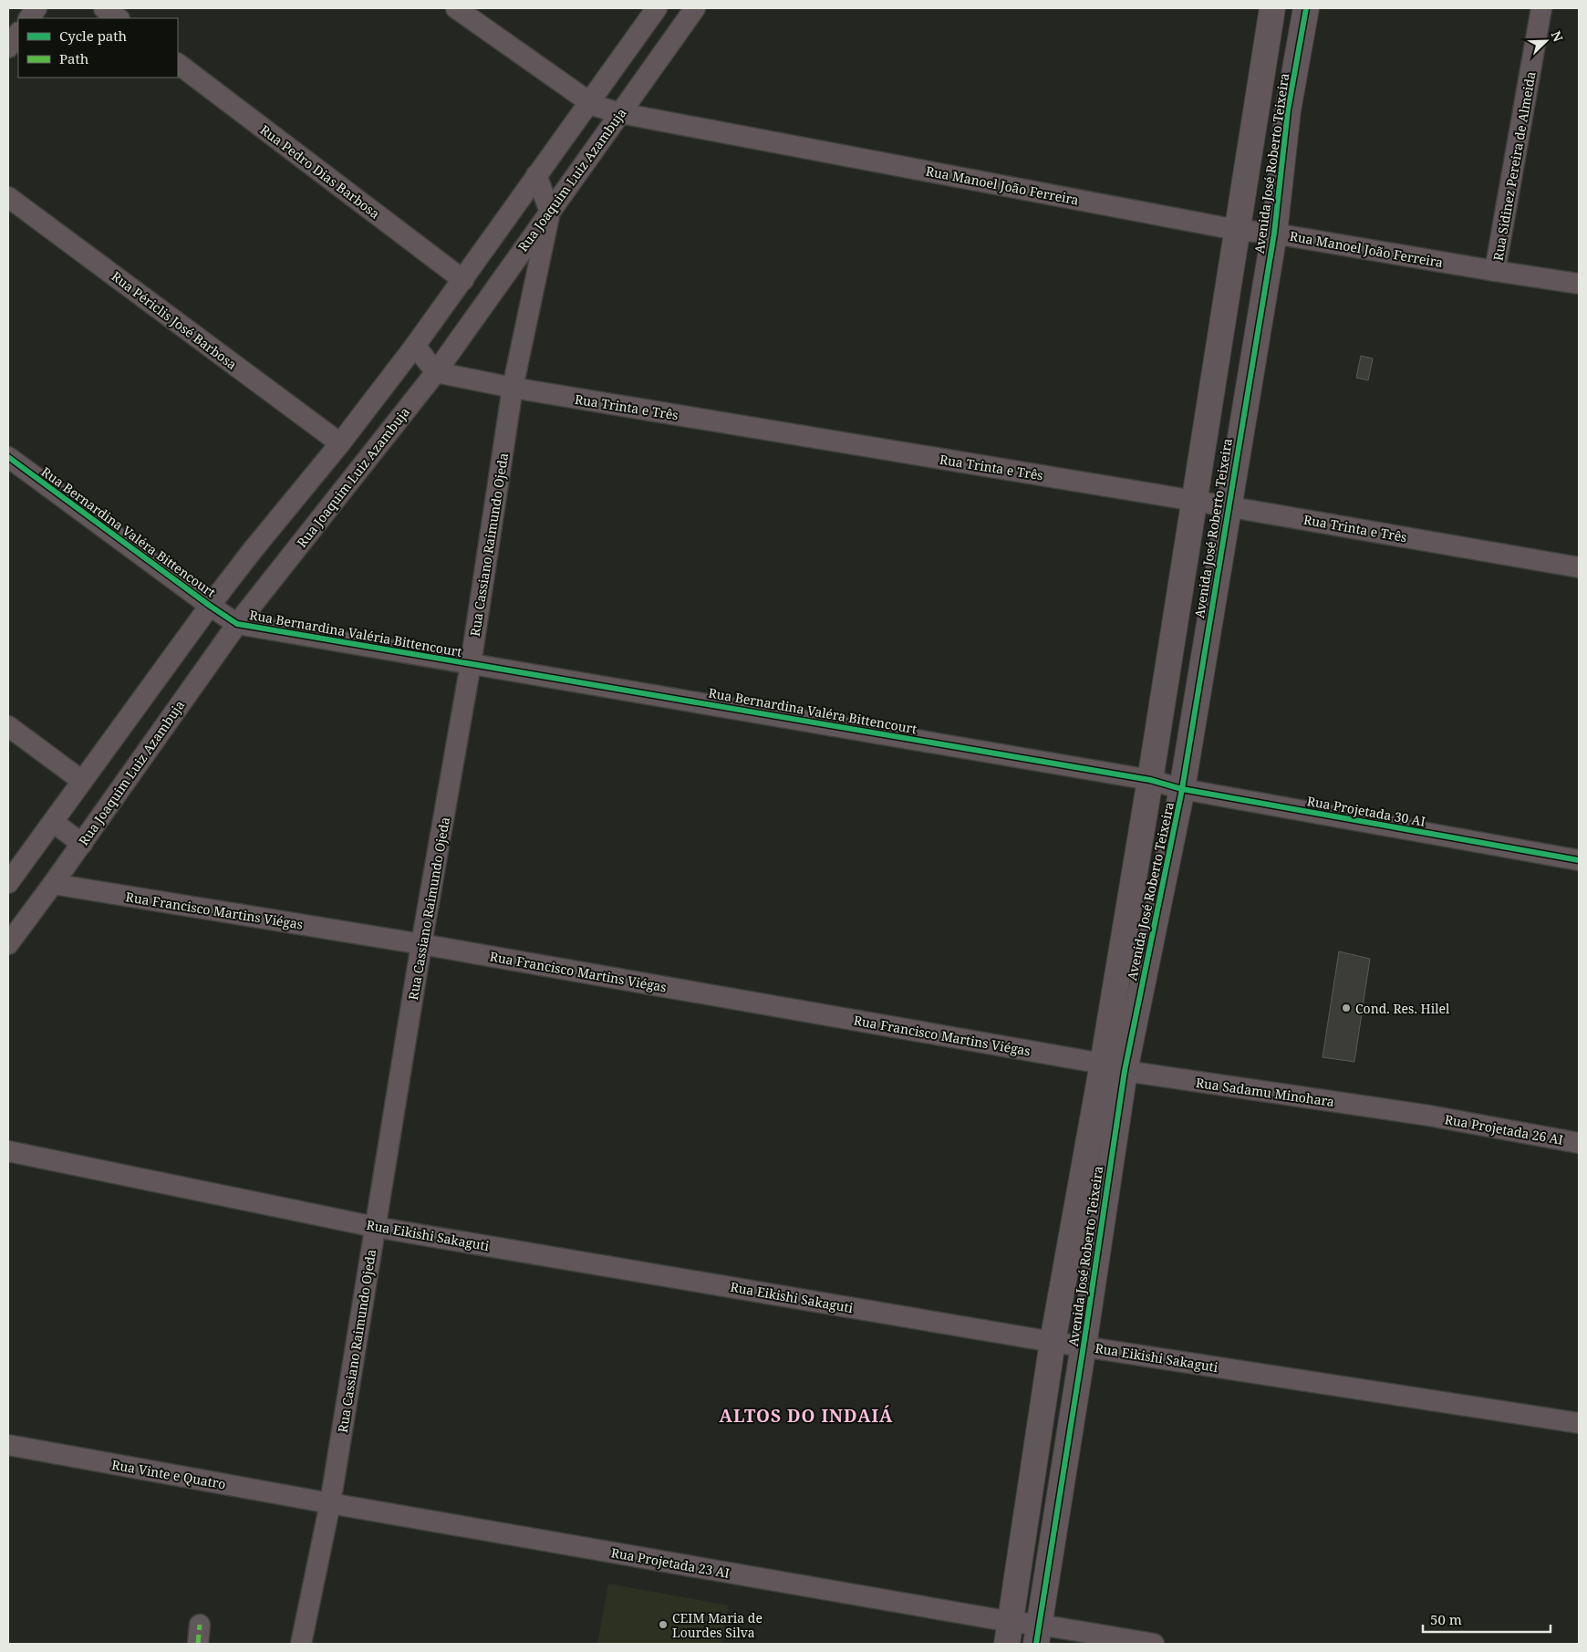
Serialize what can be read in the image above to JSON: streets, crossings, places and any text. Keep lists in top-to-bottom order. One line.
{"streets":{"street":["Avenida José Roberto Teixeira","Rua Sidinez Pereira de Almeida","Rua Pedro Dias Barbosa","Rua Joaquim Luiz Azambuja","Rua Manoel João Ferreira","Rua Périclis José Barbosa","Rua Trinta e Três","Rua Bernardina Valéra Bittencourt","Rua Cassiano Raimundo Ojeda","Rua Bernardina Valéria Bittencourt","Rua Projetada 30 AI","Rua Francisco Martins Viégas","Rua Sadamu Minohara","Rua Projetada 26 AI","Rua Eikishi Sakaguti","Rua Vinte e Quatro","Rua Projetada 23 AI"]},"crossings":[["Avenida José Roberto Teixeira","Rua Manoel João Ferreira"],["Avenida José Roberto Teixeira","Rua Trinta e Três"],["Avenida José Roberto Teixeira","Rua Bernardina Valéra Bittencourt"],["Avenida José Roberto Teixeira","Rua Projetada 30 AI"],["Avenida José Roberto Teixeira","Rua Francisco Martins Viégas"],["Avenida José Roberto Teixeira","Rua Sadamu Minohara"],["Avenida José Roberto Teixeira","Rua Eikishi Sakaguti"],["Avenida José Roberto Teixeira","Rua Projetada 23 AI"],["Rua Sidinez Pereira de Almeida","Rua Manoel João Ferreira"],["Rua Joaquim Luiz Azambuja","Rua Manoel João Ferreira"],["Rua Joaquim Luiz Azambuja","Rua Trinta e Três"],["Rua Joaquim Luiz Azambuja","Rua Bernardina Valéra Bittencourt"],["Rua Joaquim Luiz Azambuja","Rua Cassiano Raimundo Ojeda"],["Rua Joaquim Luiz Azambuja","Rua Bernardina Valéria Bittencourt"],["Rua Joaquim Luiz Azambuja","Rua Francisco Martins Viégas"],["Rua Trinta e Três","Rua Cassiano Raimundo Ojeda"],["Rua Bernardina Valéra Bittencourt","Rua Cassiano Raimundo Ojeda"],["Rua Bernardina Valéra Bittencourt","Rua Bernardina Valéria Bittencourt"],["Rua Bernardina Valéra Bittencourt","Rua Projetada 30 AI"],["Rua Cassiano Raimundo Ojeda","Rua Bernardina Valéria Bittencourt"],["Rua Cassiano Raimundo Ojeda","Rua Francisco Martins Viégas"],["Rua Cassiano Raimundo Ojeda","Rua Eikishi Sakaguti"],["Rua Cassiano Raimundo Ojeda","Rua Vinte e Quatro"],["Rua Cassiano Raimundo Ojeda","Rua Projetada 23 AI"],["Rua Francisco Martins Viégas","Rua Sadamu Minohara"],["Rua Sadamu Minohara","Rua Projetada 26 AI"],["Rua Vinte e Quatro","Rua Projetada 23 AI"]],"districts":["ALTOS DO INDAIÁ"],"places":["Cond. Res. Hilel","CEIM Maria de Lourdes Silva"],"legend":["Cycle path","Path"],"scale_bar":"50 m","north":"top right"}
